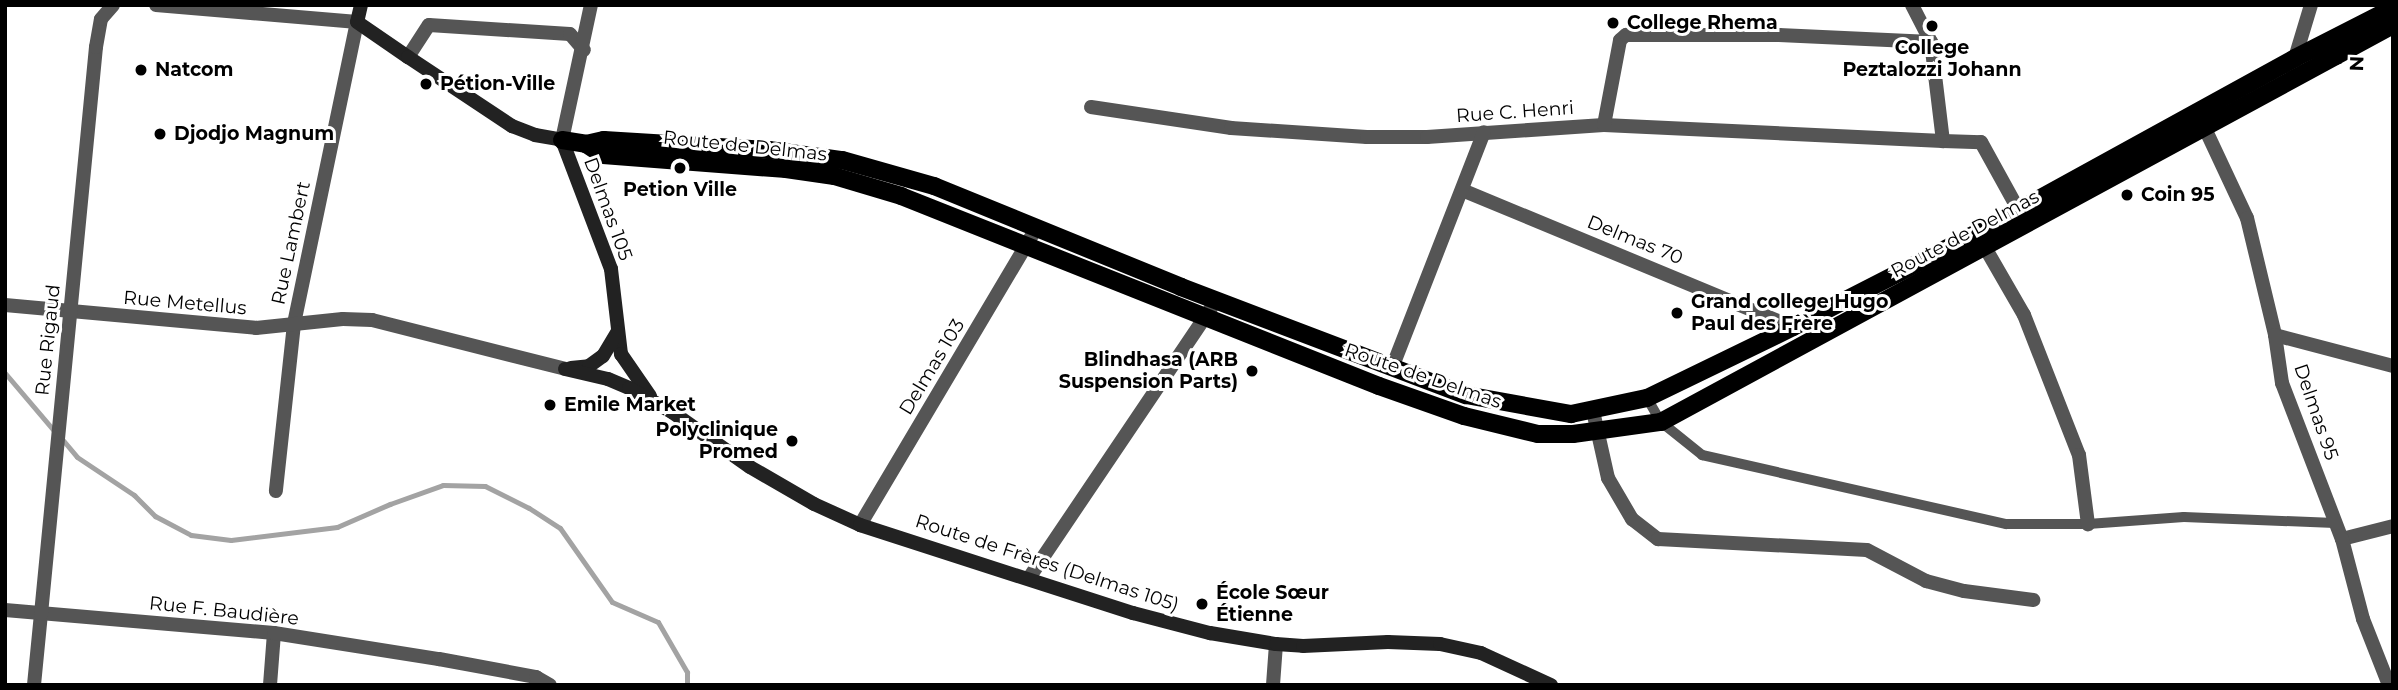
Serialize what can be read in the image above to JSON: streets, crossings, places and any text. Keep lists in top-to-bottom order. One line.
{"streets":{"main road":["Route de Delmas","Delmas 105","Rue Lambert","Route de Frères (Delmas 105)"],"street":["Rue C. Henri","Delmas 70","Rue Metellus","Rue Rigaud","Delmas 103","Delmas 95","Rue F. Baudière"]},"crossings":[["Rue C. Henri","Route de Delmas"],["Route de Delmas","Delmas 105"],["Route de Delmas","Delmas 70"],["Route de Delmas","Rue Lambert"],["Route de Delmas","Delmas 103"],["Route de Delmas","Delmas 95"],["Delmas 105","Route de Frères (Delmas 105)"],["Rue Lambert","Rue Metellus"],["Rue Metellus","Rue Rigaud"],["Rue Metellus","Route de Frères (Delmas 105)"],["Rue Rigaud","Rue F. Baudière"],["Delmas 103","Route de Frères (Delmas 105)"]],"places":["College Rhema","College Peztalozzi Johann","Natcom","Pétion-Ville","Djodjo Magnum","Petion Ville","Coin 95","Grand college Hugo Paul des Frère","Blindhasa (ARB Suspension Parts)","Emile Market","Polyclinique Promed","École Sœur Étienne"],"north":"right"}
